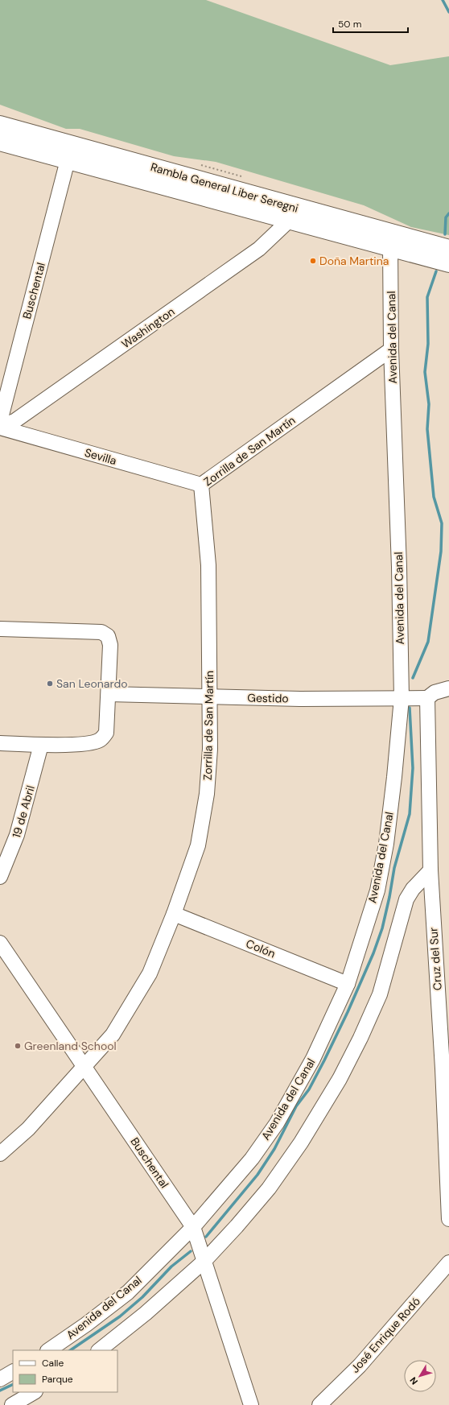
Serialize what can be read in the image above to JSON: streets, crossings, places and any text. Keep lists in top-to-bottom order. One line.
{"streets":{"main road":["Rambla General Liber Seregni"],"street":["Buschental","Washington","Avenida del Canal","Zorrilla de San Martín","Sevilla","Gestido","19 de Abril","Colón","Cruz del Sur","José Enrique Rodó"]},"crossings":[["Rambla General Liber Seregni","Buschental"],["Rambla General Liber Seregni","Washington"],["Rambla General Liber Seregni","Avenida del Canal"],["Buschental","Avenida del Canal"],["Buschental","Zorrilla de San Martín"],["Washington","Sevilla"],["Avenida del Canal","Zorrilla de San Martín"],["Avenida del Canal","Gestido"],["Avenida del Canal","Colón"],["Zorrilla de San Martín","Sevilla"],["Zorrilla de San Martín","Gestido"],["Zorrilla de San Martín","Colón"],["Gestido","Cruz del Sur"]],"places":["Doña Martina","San Leonardo","Greenland School"],"legend":["Calle","Parque"],"scale_bar":"50 m","north":"bottom left"}
